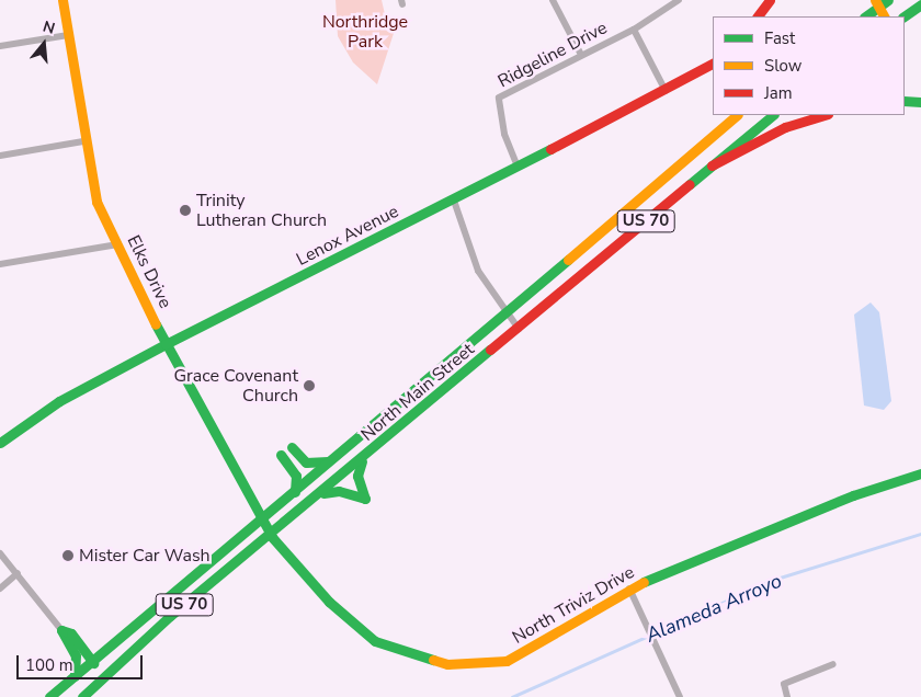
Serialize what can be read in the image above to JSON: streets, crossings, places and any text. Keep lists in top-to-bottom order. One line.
{"streets":{"main road":["US 70","Lenox Avenue","Elks Drive","North Main Street","North Triviz Drive"],"street":["Ridgeline Drive"]},"crossings":[["Ridgeline Drive","Lenox Avenue"],["Lenox Avenue","Elks Drive"],["Elks Drive","North Main Street"],["Elks Drive","North Triviz Drive"],["North Main Street","North Triviz Drive"]],"water":["Alameda Arroyo"],"parks":["Northridge Park"],"places":["Trinity Lutheran Church","Grace Covenant Church","Mister Car Wash"],"legend":["Fast","Slow","Jam"],"scale_bar":"100 m","north":"top"}
